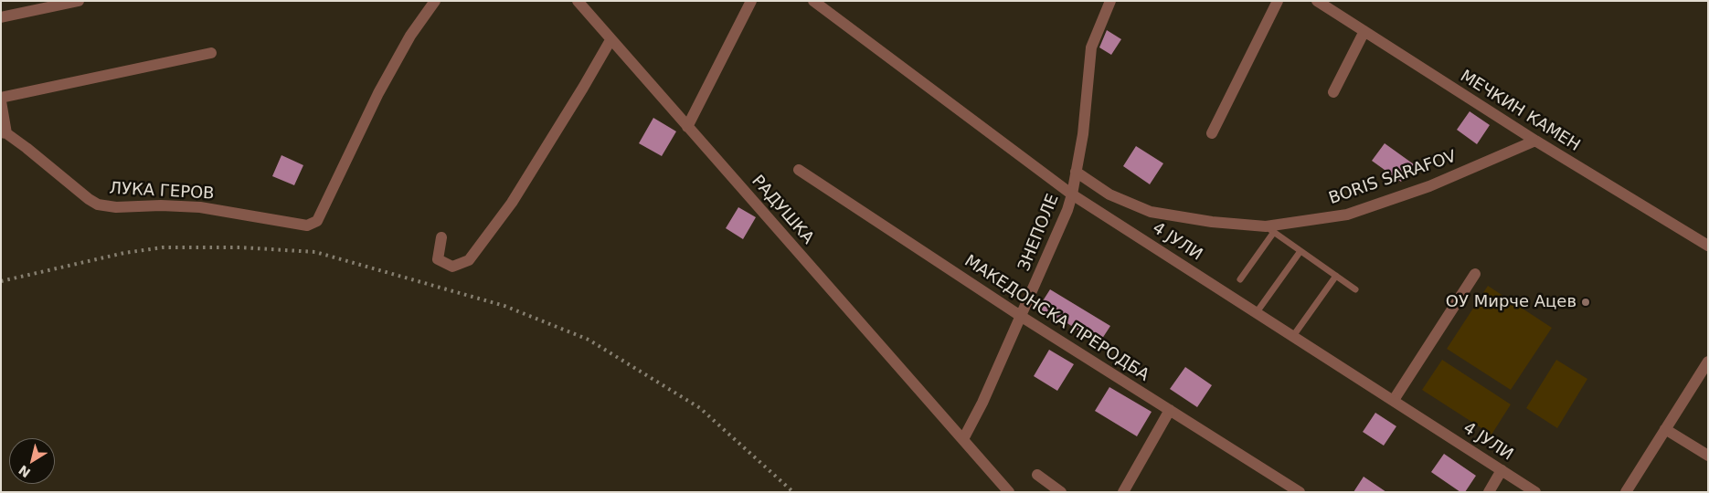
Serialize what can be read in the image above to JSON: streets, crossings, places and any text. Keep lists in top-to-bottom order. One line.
{"streets":{"street":["МЕЧКИН КАМЕН","BORIS SARAFOV","ЛУКА ГЕРОВ","РАДУШКА","ЗНЕПОЛЕ","4 ЈУЛИ","МАКЕДОНСКА ПРЕРОДБА"]},"crossings":[["МЕЧКИН КАМЕН","BORIS SARAFOV"],["BORIS SARAFOV","ЗНЕПОЛЕ"],["РАДУШКА","ЗНЕПОЛЕ"],["ЗНЕПОЛЕ","4 ЈУЛИ"],["ЗНЕПОЛЕ","МАКЕДОНСКА ПРЕРОДБА"]],"places":["ОУ Мирче Ацев"],"north":"bottom left"}
